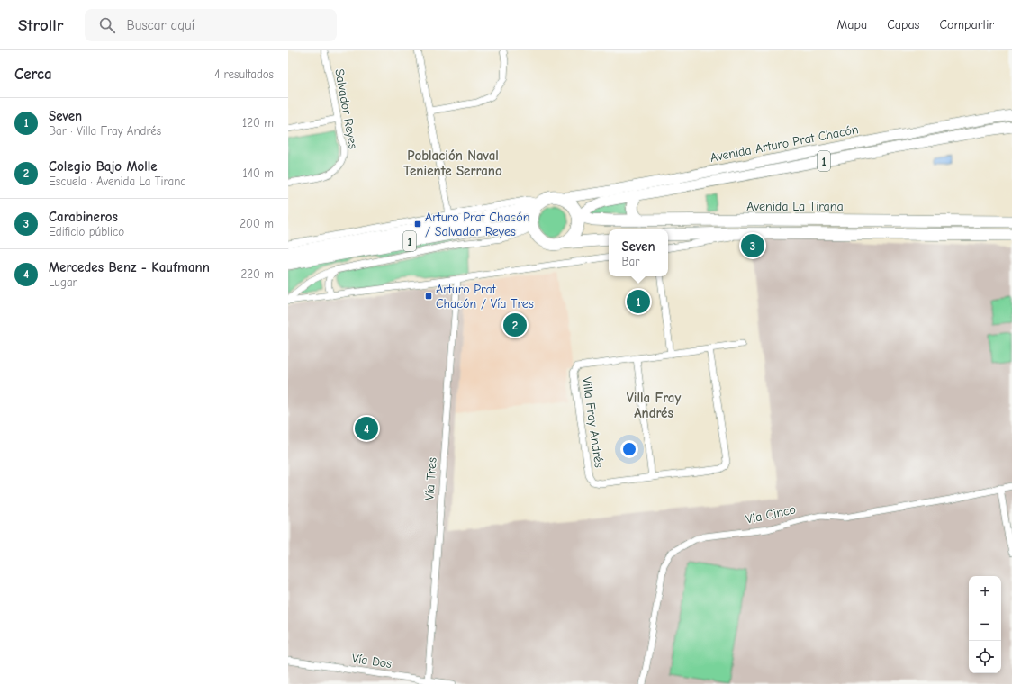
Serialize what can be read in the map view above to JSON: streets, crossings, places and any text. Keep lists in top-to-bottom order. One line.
{"streets":{"highway":["Avenida Arturo Prat Chacón","1","Avenida La Tirana"],"street":["Salvador Reyes","Villa Fray Andrés","Vía Tres","Vía Cinco","Vía Dos"]},"crossings":[["Avenida Arturo Prat Chacón","1"],["Avenida Arturo Prat Chacón","Avenida La Tirana"],["1","Avenida La Tirana"],["Vía Tres","Vía Dos"]],"districts":["Población Naval Teniente Serrano","Villa Fray Andrés"],"places":{"transit":["Arturo Prat Chacón / Salvador Reyes","Arturo Prat Chacón / Vía Tres"]},"page":{"header":"Strollr","search":"Buscar aquí","nav":["Mapa","Capas","Compartir"],"heading":["Cerca","4 resultados"],"list":[{"mark":"1","name":"Seven","note":"Bar · Villa Fray Andrés","value":"120 m"},{"mark":"2","name":"Colegio Bajo Molle","note":"Escuela · Avenida La Tirana","value":"140 m"},{"mark":"3","name":"Carabineros","note":"Edificio público","value":"200 m"},{"mark":"4","name":"Mercedes Benz - Kaufmann","note":"Lugar","value":"220 m"}],"popup":["Seven","Bar"],"pins":["3","1","2","4"],"map_buttons":["+","−"]}}
